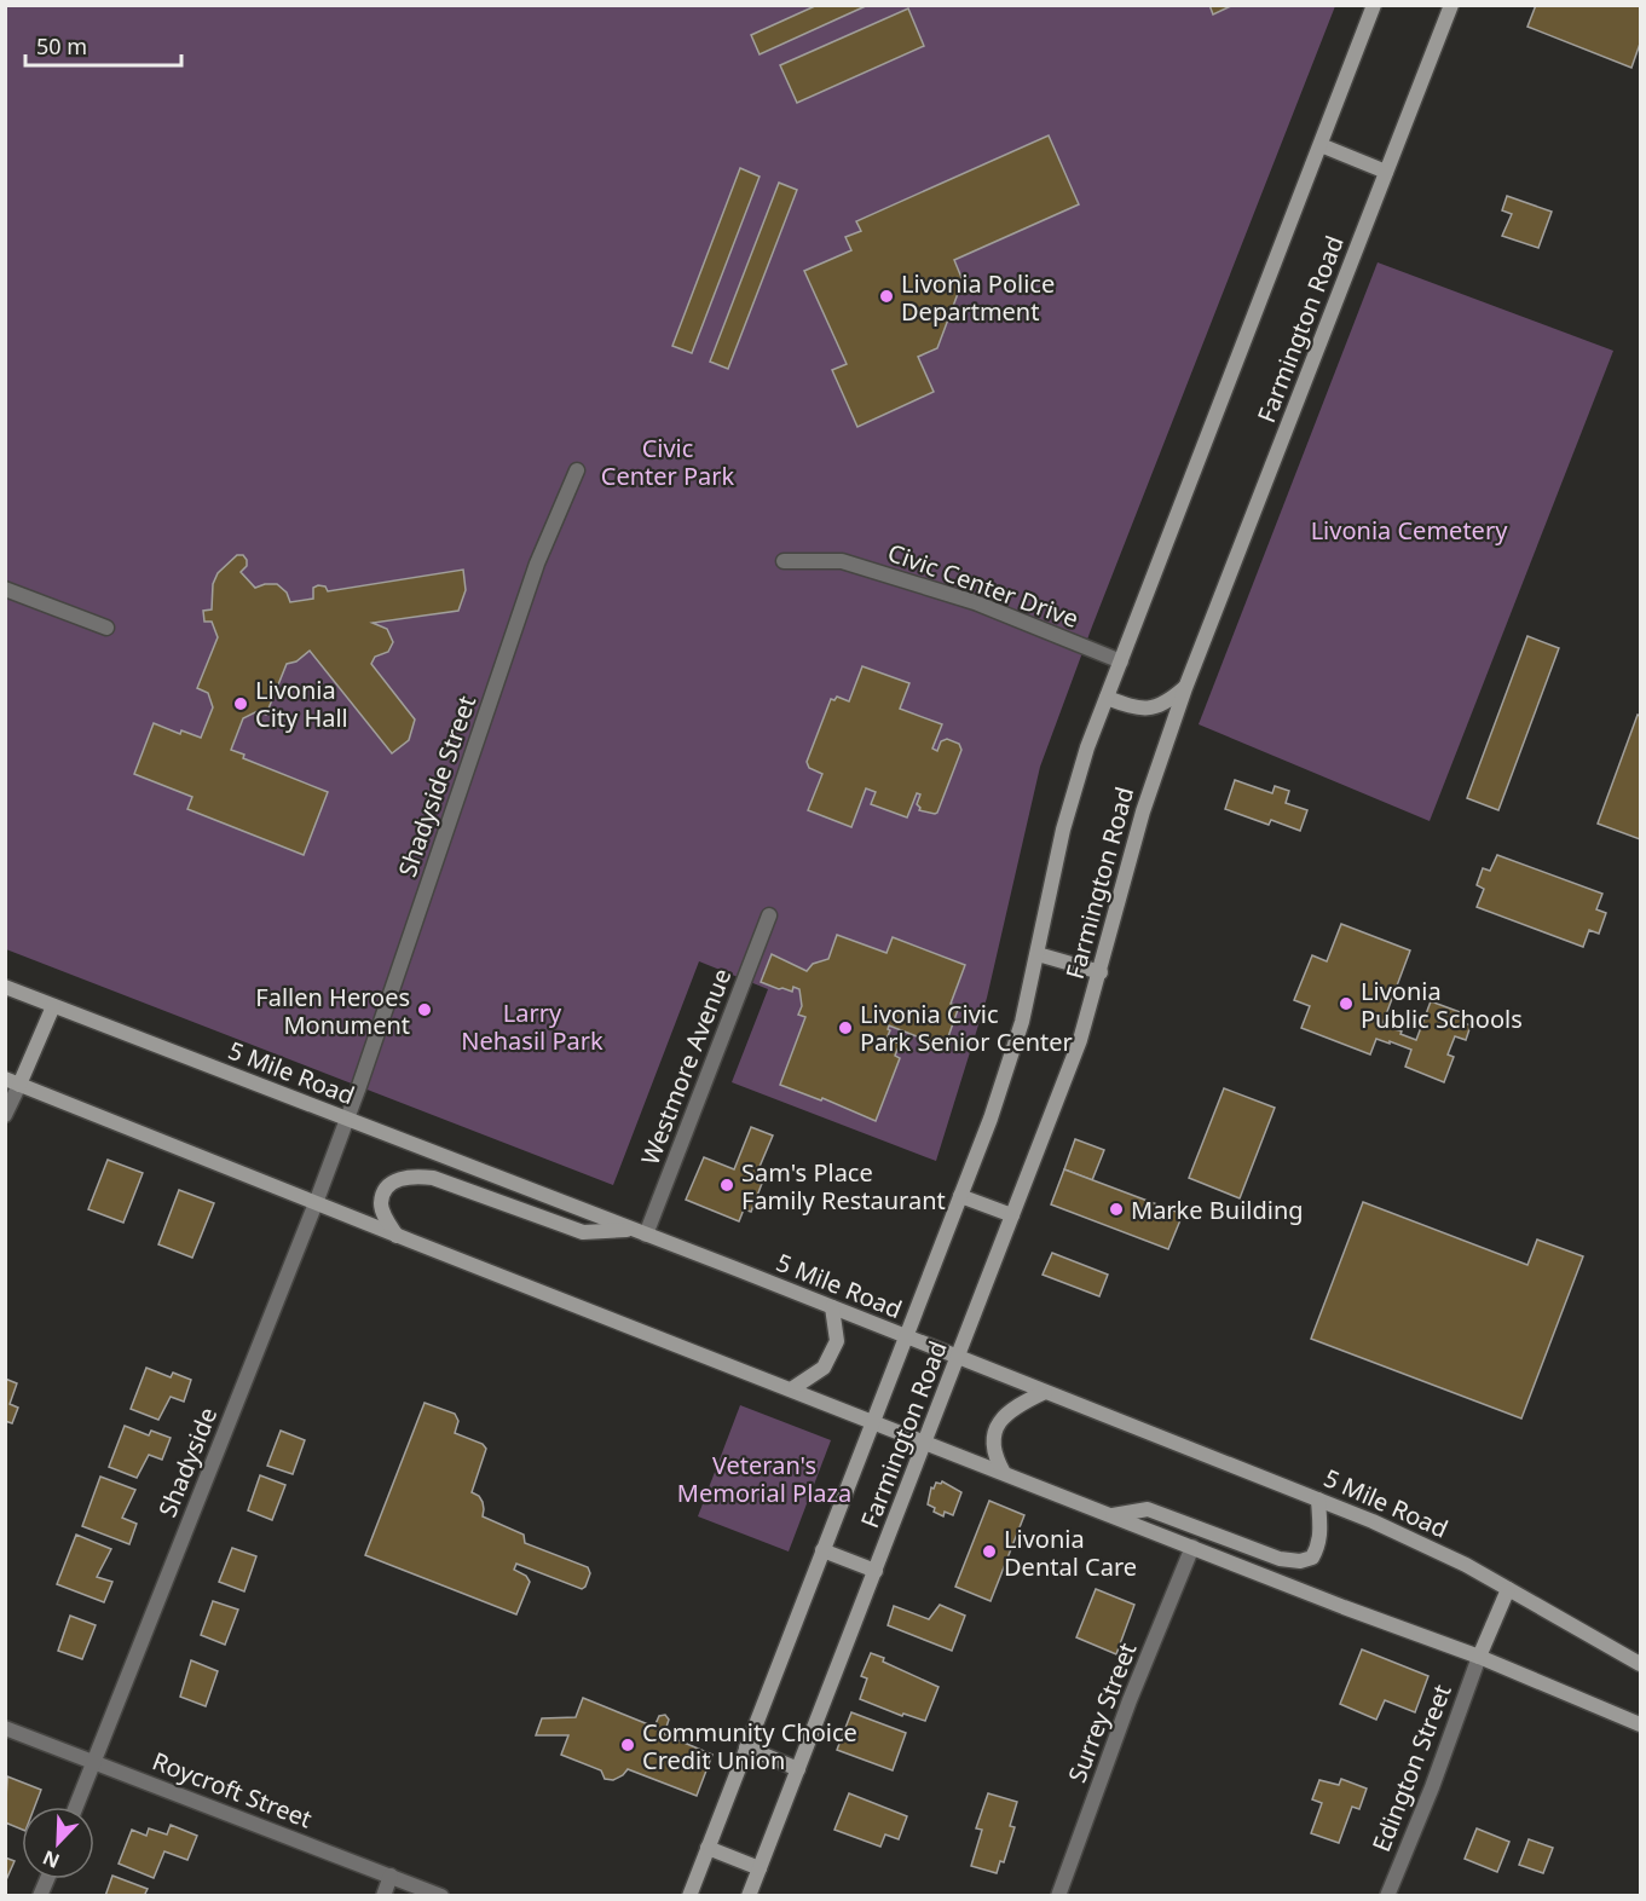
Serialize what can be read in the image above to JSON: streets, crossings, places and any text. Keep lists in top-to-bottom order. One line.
{"streets":{"main road":["Farmington Road","5 Mile Road"],"street":["Civic Center Drive","Shadyside Street","Westmore Avenue","Shadyside","Surrey Street","Edington Street","Roycroft Street"]},"crossings":[["Farmington Road","Civic Center Drive"],["Farmington Road","5 Mile Road"],["Shadyside Street","5 Mile Road"],["Shadyside Street","Shadyside"],["Westmore Avenue","5 Mile Road"],["5 Mile Road","Shadyside"],["Shadyside","Roycroft Street"]],"parks":["Civic Center Park","Livonia Cemetery","Larry Nehasil Park","Veteran's Memorial Plaza"],"places":["Livonia Police Department","Livonia City Hall","Livonia Public Schools","Fallen Heroes Monument","Livonia Civic Park Senior Center","Sam's Place Family Restaurant","Marke Building","Livonia Dental Care","Community Choice Credit Union"],"scale_bar":"50 m","north":"bottom left"}
